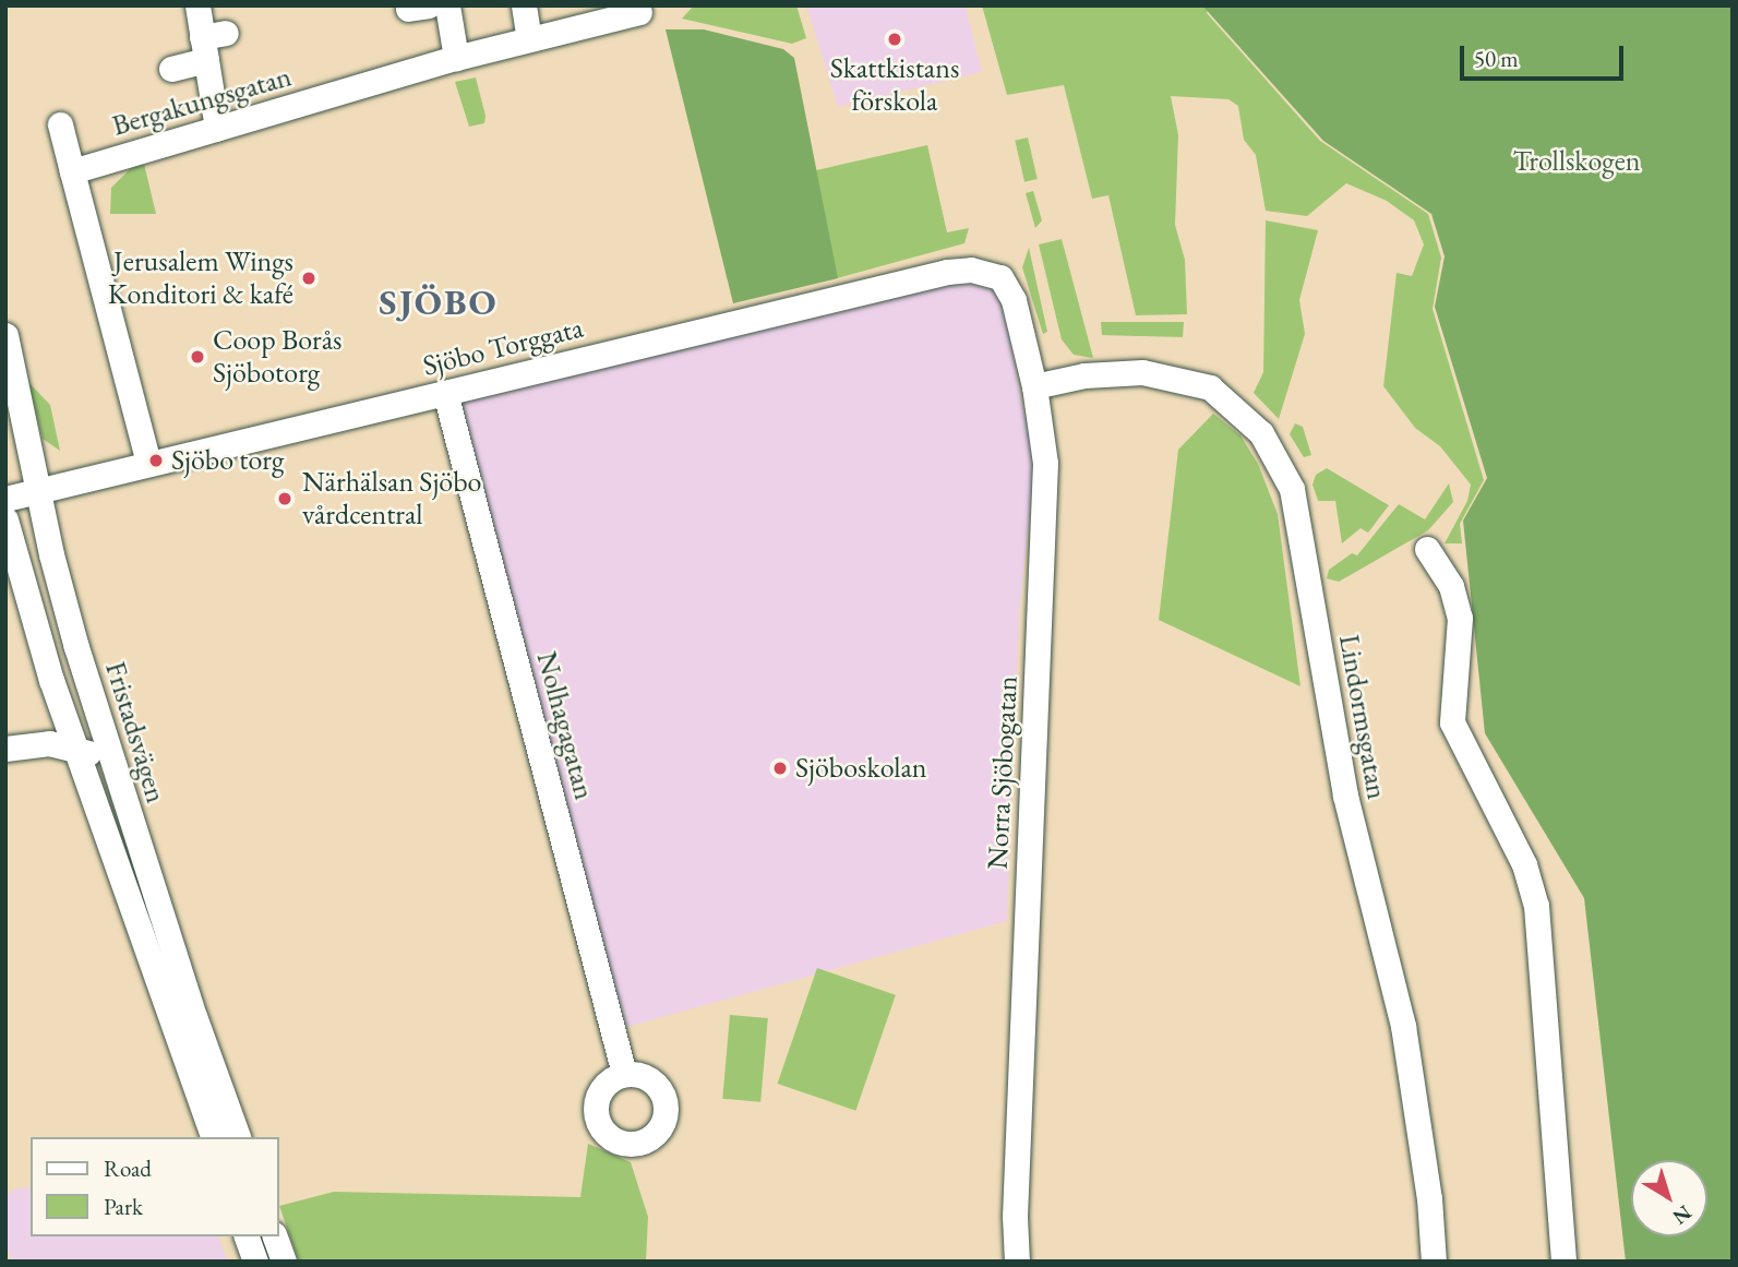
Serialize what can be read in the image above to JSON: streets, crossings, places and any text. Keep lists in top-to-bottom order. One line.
{"streets":{"street":["Bergakungsgatan","Sjöbo Torggata","Lindormsgatan","Nolhagagatan","Fristadsvägen","Norra Sjöbogatan"]},"crossings":[["Sjöbo Torggata","Nolhagagatan"],["Sjöbo Torggata","Fristadsvägen"],["Sjöbo Torggata","Norra Sjöbogatan"],["Lindormsgatan","Norra Sjöbogatan"]],"districts":["SJÖBO"],"parks":["Trollskogen"],"places":["Skattkistans förskola","Jerusalem Wings Konditori & kafé","Coop Borås Sjöbotorg","Sjöbo torg","Närhälsan Sjöbo vårdcentral","Sjöboskolan"],"legend":["Road","Park"],"scale_bar":"50 m","north":"bottom right"}
